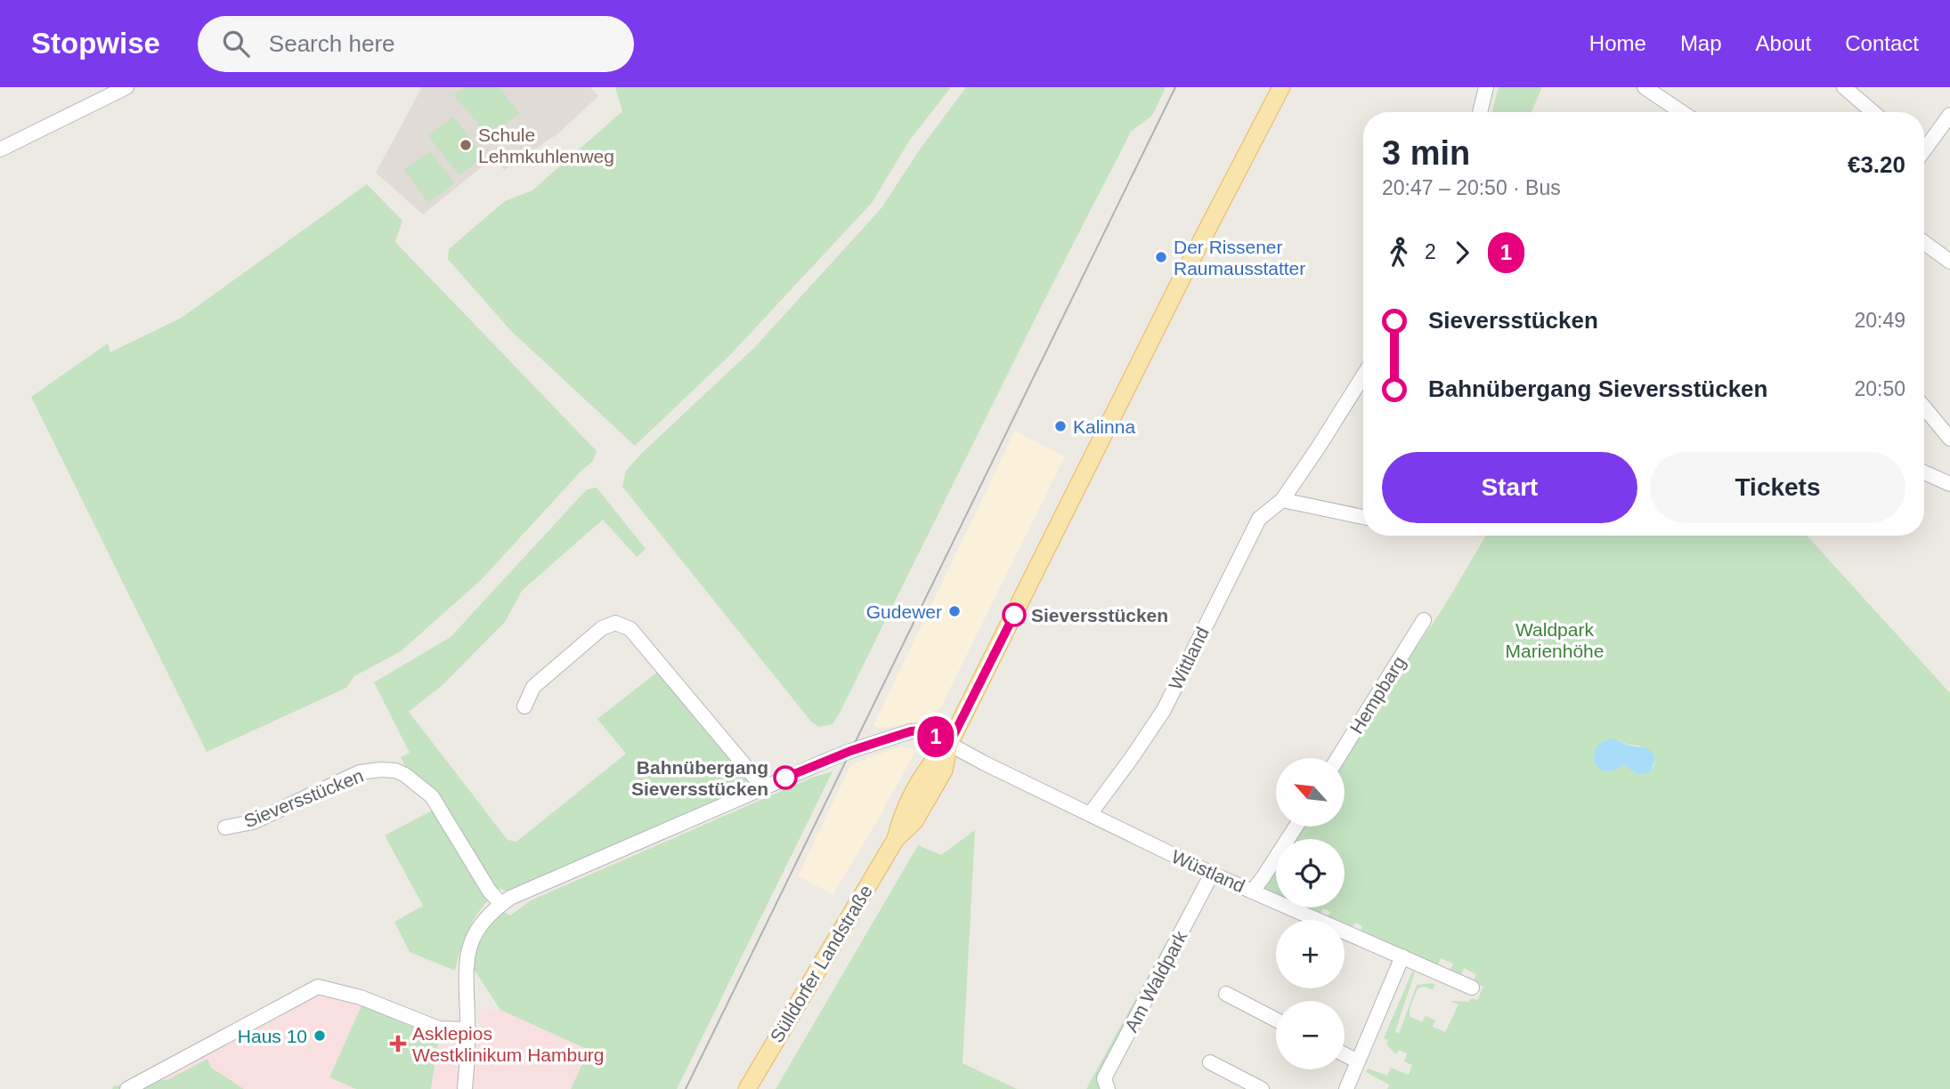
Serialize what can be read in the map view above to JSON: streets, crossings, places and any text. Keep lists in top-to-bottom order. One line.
{"streets":{"main road":["Sülldorfer Landstraße"],"street":["Wittland","Hempbarg","Sieversstücken","Wüstland","Am Waldpark"]},"crossings":[["Wittland","Wüstland"],["Wüstland","Sülldorfer Landstraße"],["Wüstland","Am Waldpark"]],"parks":["Waldpark Marienhöhe"],"places":{"other":["Schule Lehmkuhlenweg","Der Rissener Raumausstatter","Kalinna","Gudewer","Sieversstücken","Bahnübergang Sieversstücken","Haus 10"],"health":["Asklepios Westklinikum Hamburg"]},"lines":["bus line 1"],"north":"top left","page":{"header":"Stopwise","search":"Search here","nav":["Home","Map","About","Contact"],"on_map":"1","heading":["3 min","20:47 – 20:50 · Bus","€3.20"],"legs":["2","1"],"list":[{"name":"Sieversstücken","value":"20:49"},{"name":"Bahnübergang Sieversstücken","value":"20:50"}],"buttons":["Start","Tickets"],"map_buttons":["+","−"]}}
